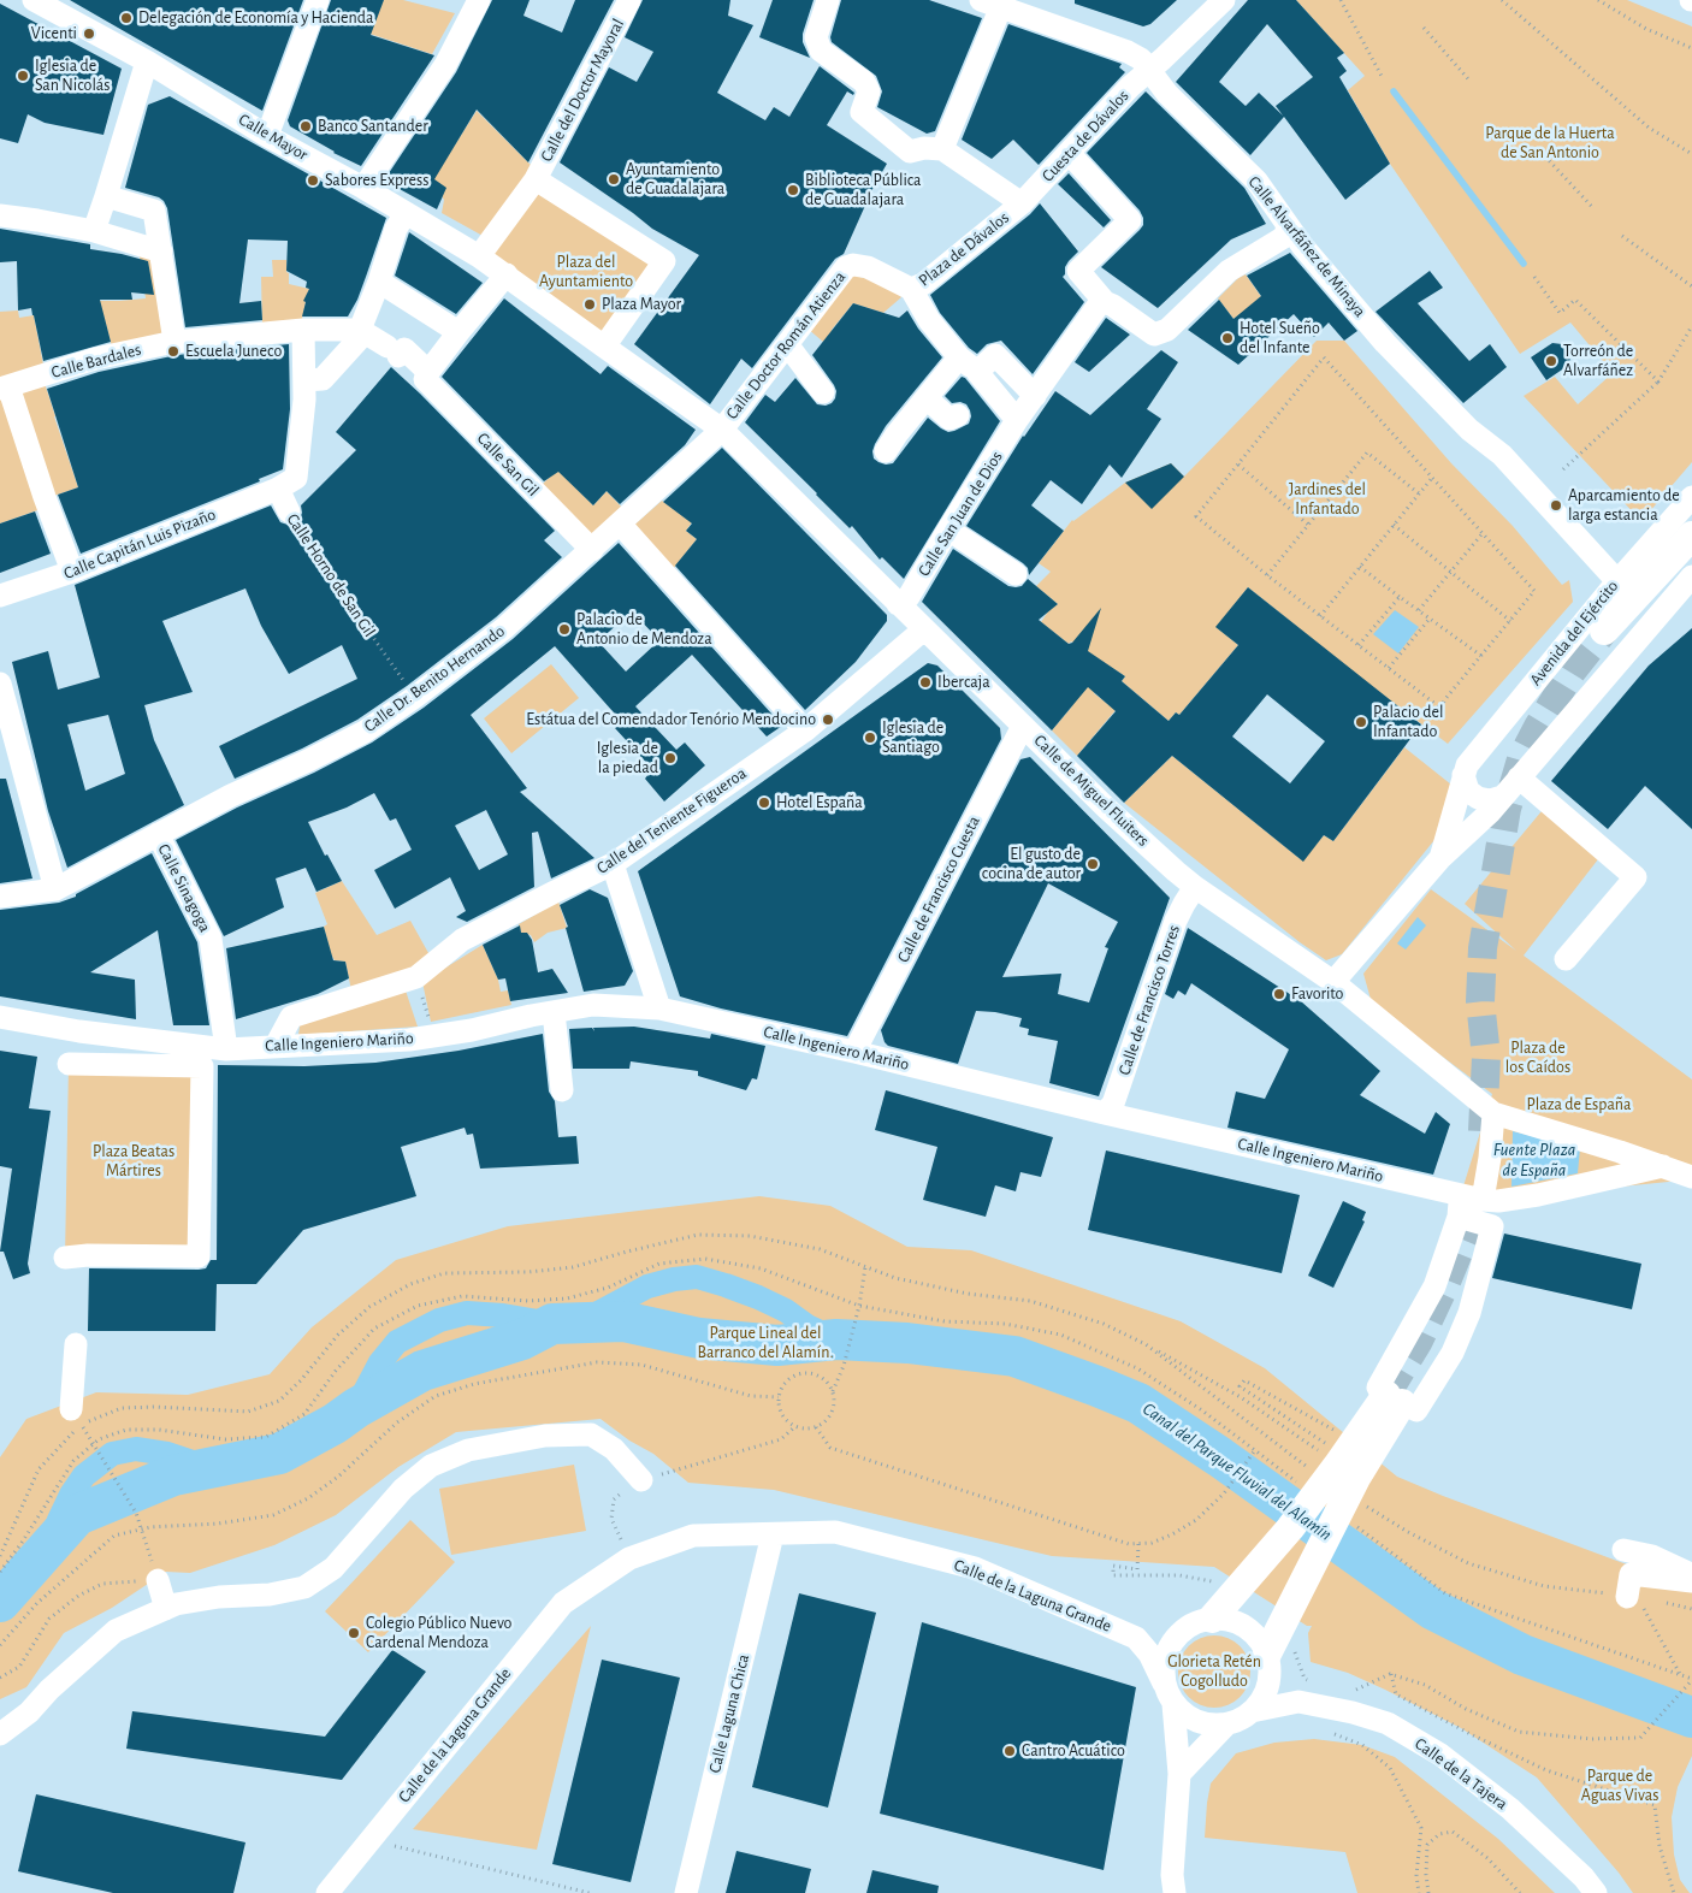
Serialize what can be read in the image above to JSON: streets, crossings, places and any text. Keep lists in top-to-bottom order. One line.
{"streets":{"main road":["Avenida del Ejército"],"street":["Calle del Doctor Mayoral","Cuesta de Dávalos","Calle Mayor","Calle Alvarfáñez de Minaya","Plaza de Dávalos","Calle Doctor Román Atienza","Calle Bardales","Calle San Gil","Calle San Juan de Dios","Calle Capitán Luis Pizaño","Calle Horno de San Gil","Calle Dr. Benito Hernando","Calle de Miguel Fluiters","Calle del Teniente Figueroa","Calle Sinagoga","Calle de Francisco Cuesta","Calle de Francisco Torres","Calle Ingeniero Mariño","Calle de la Laguna Grande","Calle Laguna Chica","Calle de la Tajera"]},"crossings":[["Cuesta de Dávalos","Calle Alvarfáñez de Minaya"],["Cuesta de Dávalos","Plaza de Dávalos"],["Calle Alvarfáñez de Minaya","Avenida del Ejército"],["Plaza de Dávalos","Calle Doctor Román Atienza"],["Calle Doctor Román Atienza","Calle Dr. Benito Hernando"],["Calle Doctor Román Atienza","Calle de Miguel Fluiters"],["Calle San Gil","Calle Dr. Benito Hernando"],["Calle San Juan de Dios","Calle de Miguel Fluiters"],["Calle Capitán Luis Pizaño","Calle Horno de San Gil"],["Calle Horno de San Gil","Calle Dr. Benito Hernando"],["Avenida del Ejército","Calle de Miguel Fluiters"],["Calle Dr. Benito Hernando","Calle de Miguel Fluiters"],["Calle Dr. Benito Hernando","Calle Sinagoga"],["Calle de Miguel Fluiters","Calle del Teniente Figueroa"],["Calle de Miguel Fluiters","Calle de Francisco Cuesta"],["Calle de Miguel Fluiters","Calle de Francisco Torres"],["Calle del Teniente Figueroa","Calle Ingeniero Mariño"],["Calle Sinagoga","Calle Ingeniero Mariño"],["Calle de Francisco Cuesta","Calle Ingeniero Mariño"],["Calle de Francisco Torres","Calle Ingeniero Mariño"],["Calle de la Laguna Grande","Calle Laguna Chica"]],"water":["Fuente Plaza de España","Canal del Parque Fluvial del Alamín"],"parks":["Parque de la Huerta de San Antonio","Plaza del Ayuntamiento","Jardines del Infantado","Plaza de los Caídos","Plaza de España","Plaza Beatas Mártires","Parque Lineal del Barranco del Alamín.","Glorieta Retén Cogolludo","Parque de Aguas Vivas"],"places":["Delegación de Economía y Hacienda","Vicenti","Iglesia de San Nicolás","Banco Santander","Ayuntamiento de Guadalajara","Sabores Express","Biblioteca Pública de Guadalajara","Plaza Mayor","Hotel Sueño del Infante","Escuela Juneco","Torreón de Alvarfáñez","Aparcamiento de larga estancia","Palacio de Antonio de Mendoza","Ibercaja","Estátua del Comendador Tenório Mendocino","Palacio del Infantado","Iglesia de Santiago","Iglesia de la piedad","Hotel España","El gusto de cocina de autor","Favorito","Colegio Público Nuevo Cardenal Mendoza","Cantro Acuático"]}
